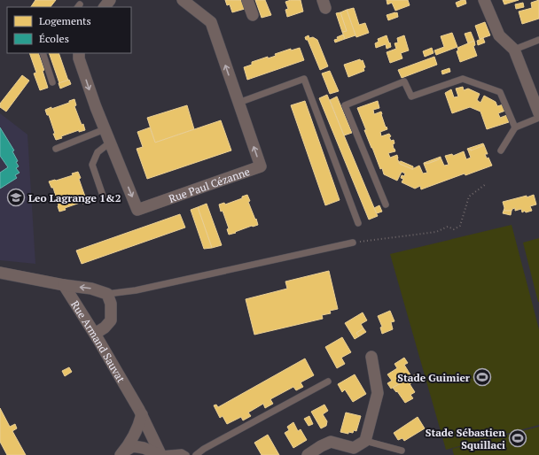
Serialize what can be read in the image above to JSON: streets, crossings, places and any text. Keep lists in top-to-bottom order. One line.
{"streets":{"street":["Rue Paul Cézanne","Rue Armand Sauvat"]},"places":{"school or university":["Leo Lagrange 1&2"],"sports":["Stade Guimier","Stade Sébastien Squillaci"]},"legend":["Logements","Écoles"]}
